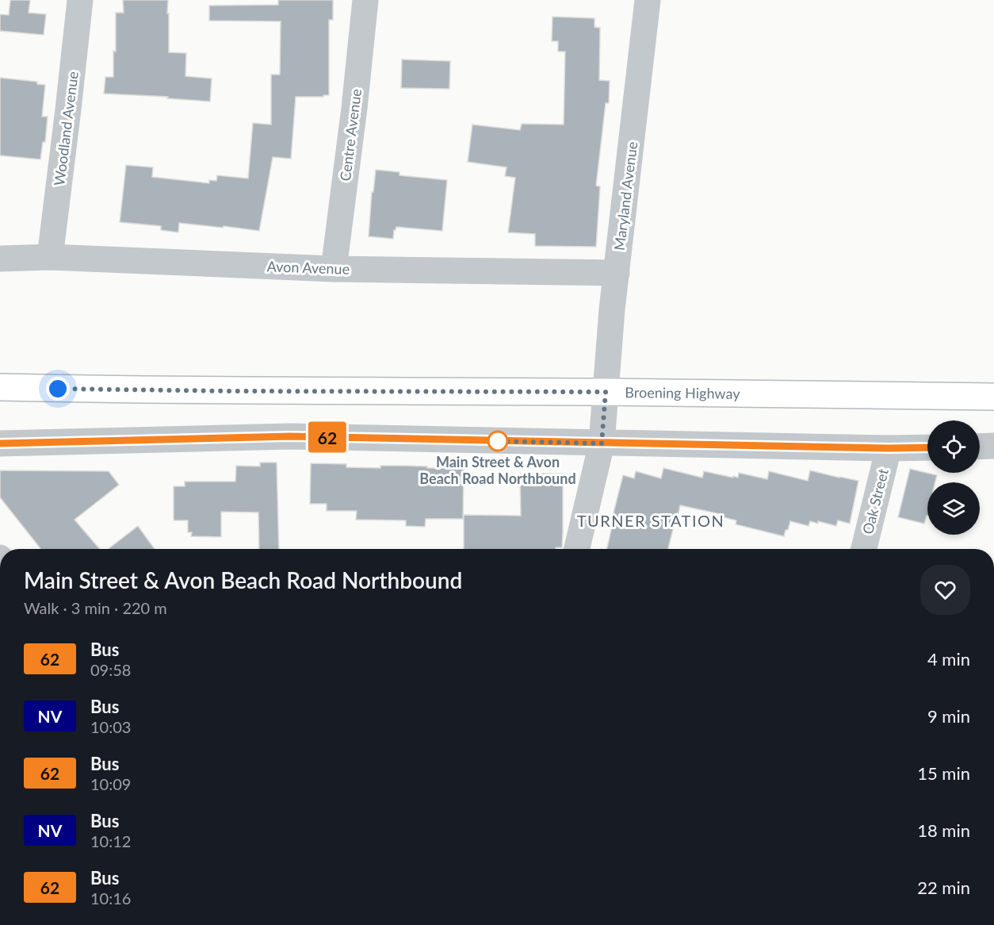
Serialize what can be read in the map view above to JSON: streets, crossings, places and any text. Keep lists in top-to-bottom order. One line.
{"streets":{"main road":["Broening Highway"],"street":["Woodland Avenue","Centre Avenue","Maryland Avenue","Avon Avenue","Oak Street"]},"crossings":[["Woodland Avenue","Avon Avenue"],["Centre Avenue","Avon Avenue"],["Maryland Avenue","Avon Avenue"],["Maryland Avenue","Broening Highway"]],"districts":["TURNER STATION"],"places":["Main Street & Avon Beach Road Northbound"],"lines":["bus line 62"],"page":{"on_map":"62","heading":["Main Street & Avon Beach Road Northbound","Walk · 3 min · 220 m"],"list":[{"mark":"62","name":"Bus","note":"09:58","value":"4 min"},{"mark":"NV","name":"Bus","note":"10:03","value":"9 min"},{"mark":"62","name":"Bus","note":"10:09","value":"15 min"},{"mark":"NV","name":"Bus","note":"10:12","value":"18 min"},{"mark":"62","name":"Bus","note":"10:16","value":"22 min"}]}}
